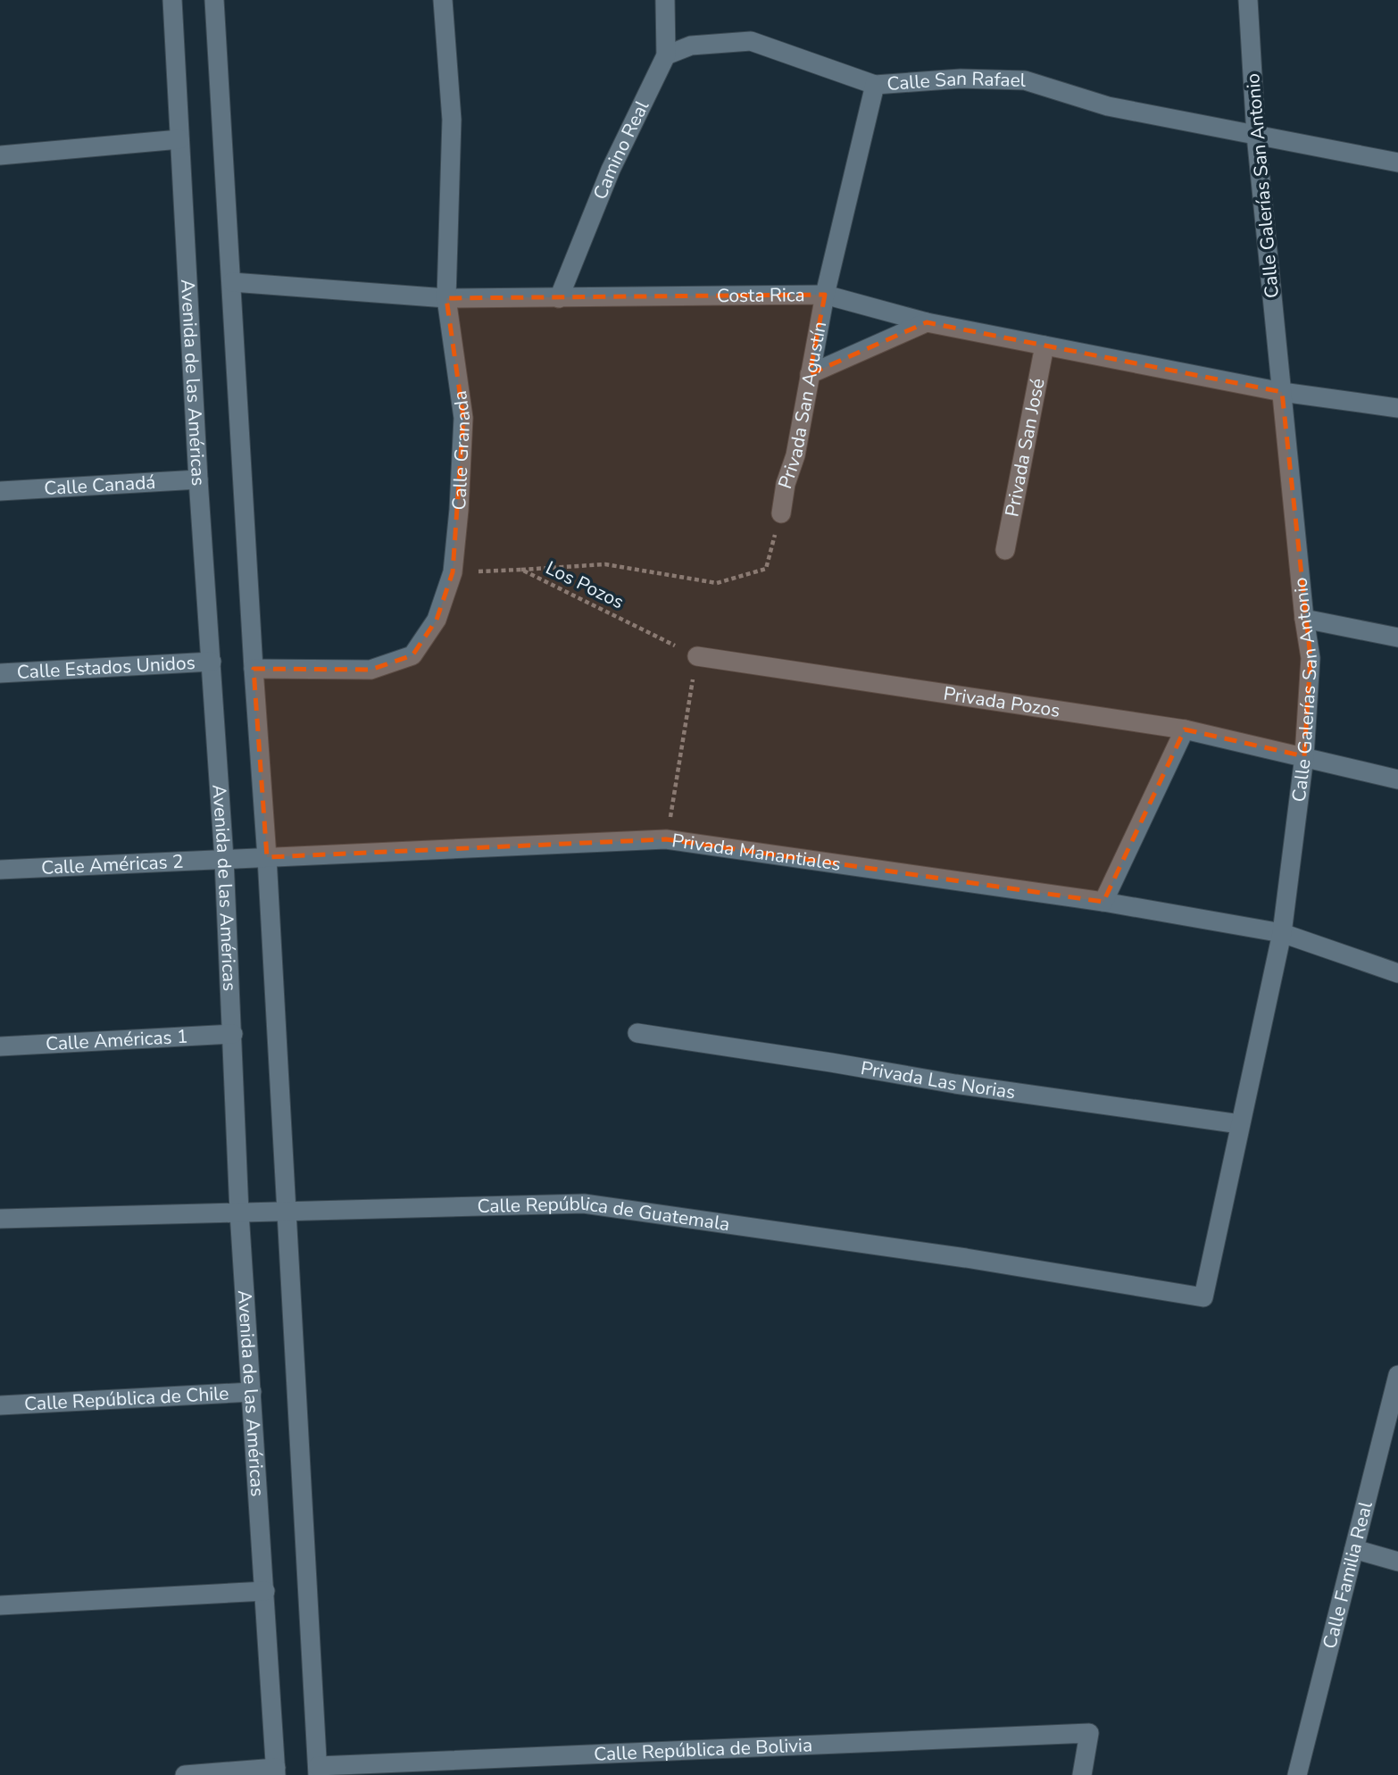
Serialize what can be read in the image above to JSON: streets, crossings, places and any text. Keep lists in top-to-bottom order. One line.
{"streets":{"street":["Calle San Rafael","Camino Real","Calle Galerías San Antonio","Costa Rica","Avenida de las Américas","Privada San Agustín","Privada San José","Calle Granada","Calle Canadá","Calle Estados Unidos","Privada Pozos","Privada Manantiales","Calle Américas 2","Calle Américas 1","Privada Las Norias","Calle República de Guatemala","Calle República de Chile","Calle Familia Real","Calle República de Bolivia"],"path":["Los Pozos"]},"crossings":[["Calle San Rafael","Camino Real"],["Calle San Rafael","Calle Galerías San Antonio"],["Calle San Rafael","Privada San Agustín"],["Camino Real","Costa Rica"],["Calle Galerías San Antonio","Costa Rica"],["Calle Galerías San Antonio","Privada Pozos"],["Calle Galerías San Antonio","Privada Manantiales"],["Calle Galerías San Antonio","Privada Las Norias"],["Calle Galerías San Antonio","Calle República de Guatemala"],["Costa Rica","Privada San Agustín"],["Costa Rica","Privada San José"],["Costa Rica","Calle Granada"],["Avenida de las Américas","Calle Canadá"],["Avenida de las Américas","Calle Estados Unidos"],["Avenida de las Américas","Privada Manantiales"],["Avenida de las Américas","Calle Américas 2"],["Avenida de las Américas","Calle Américas 1"],["Avenida de las Américas","Calle República de Guatemala"],["Avenida de las Américas","Calle República de Chile"],["Calle Granada","Los Pozos"],["Los Pozos","Privada Pozos"],["Privada Manantiales","Calle Américas 2"]]}
